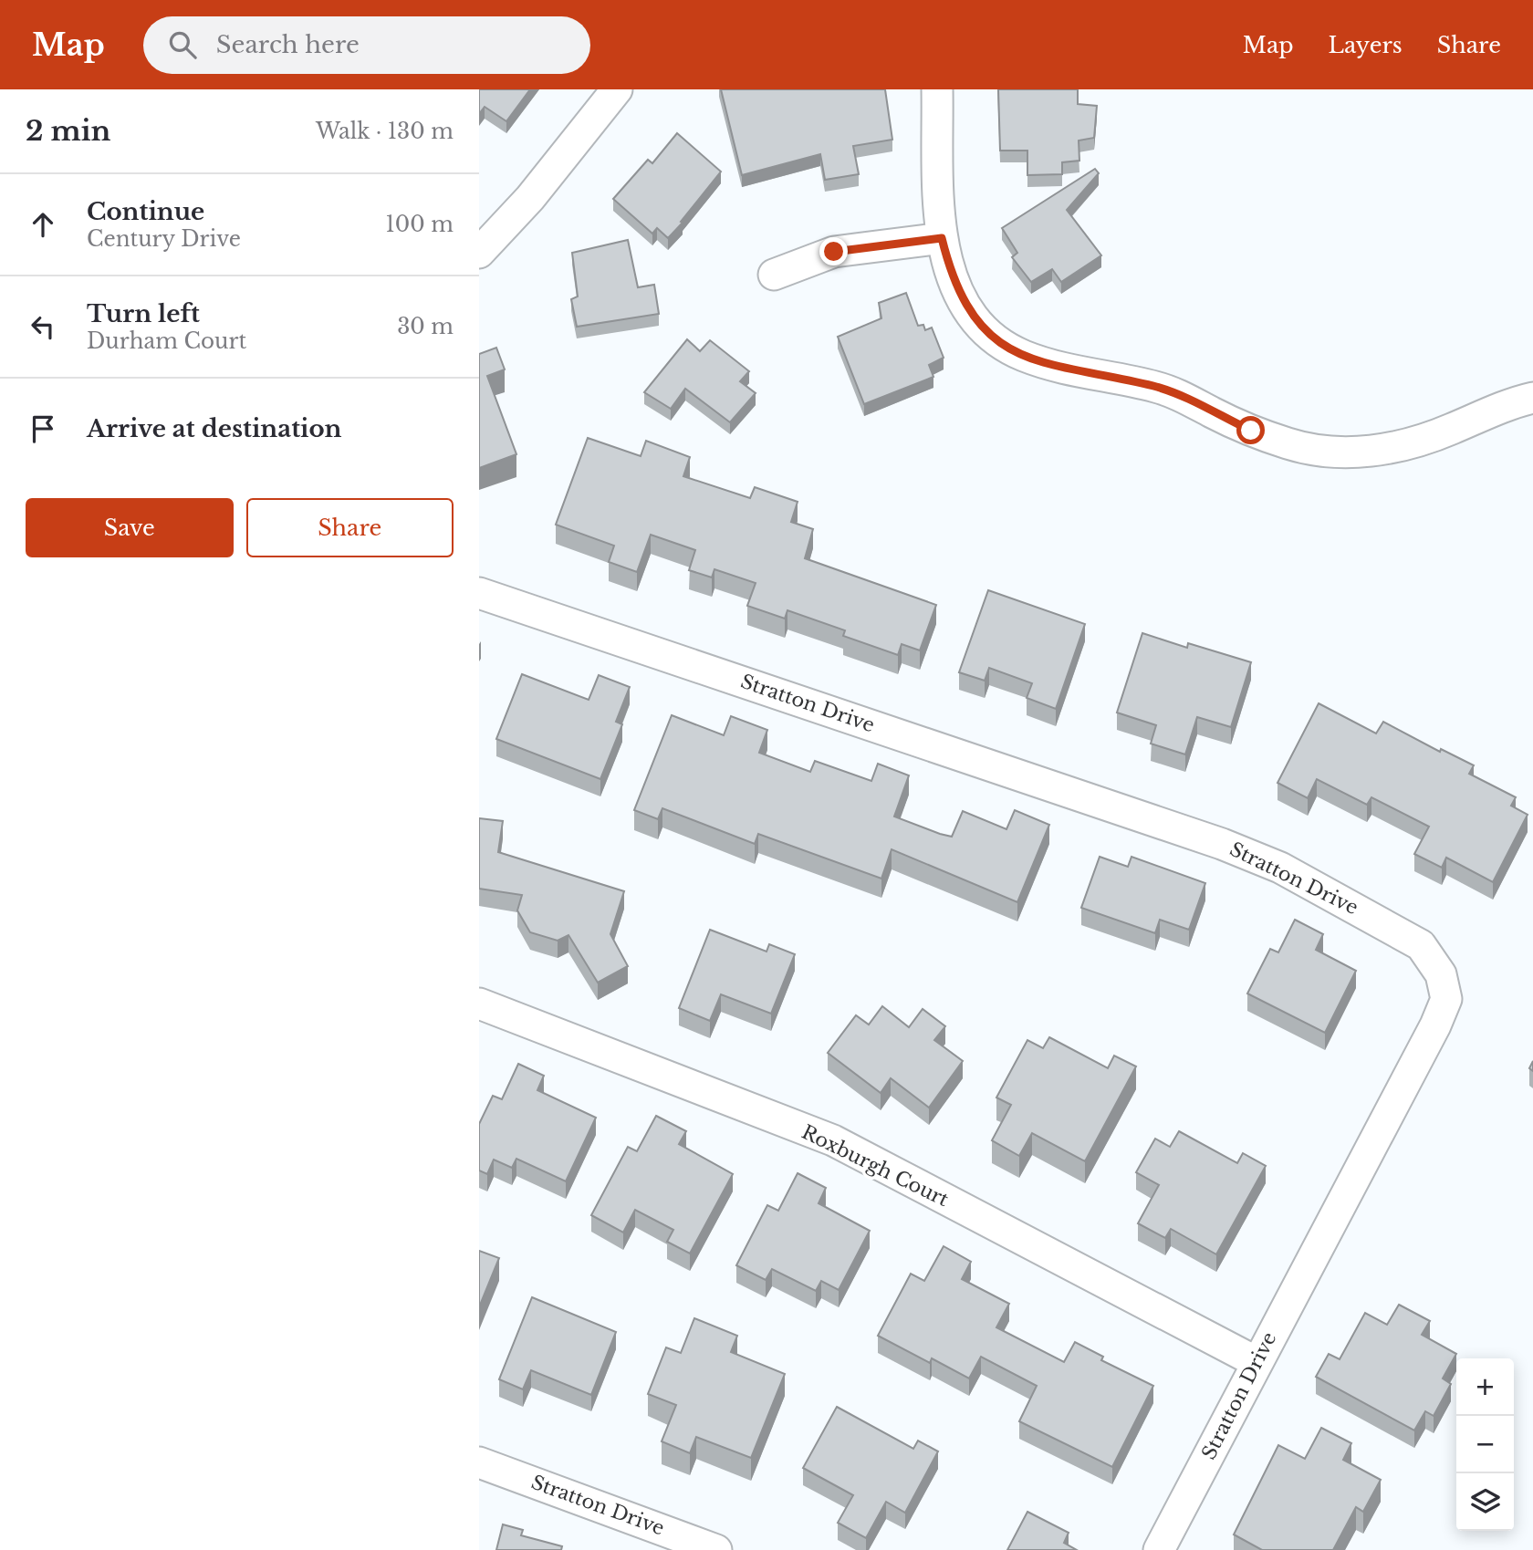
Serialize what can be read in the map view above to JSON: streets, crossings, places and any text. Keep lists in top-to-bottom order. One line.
{"streets":{"street":["Stratton Drive","Roxburgh Court"]},"crossings":[["Stratton Drive","Roxburgh Court"]],"page":{"header":"Map","search":"Search here","nav":["Map","Layers","Share"],"heading":["2 min","Walk · 130 m"],"list":[["Continue","Century Drive","100 m"],["Turn left","Durham Court","30 m"],"Arrive at destination"],"buttons":["Save","Share"],"map_buttons":["+","−"]}}
